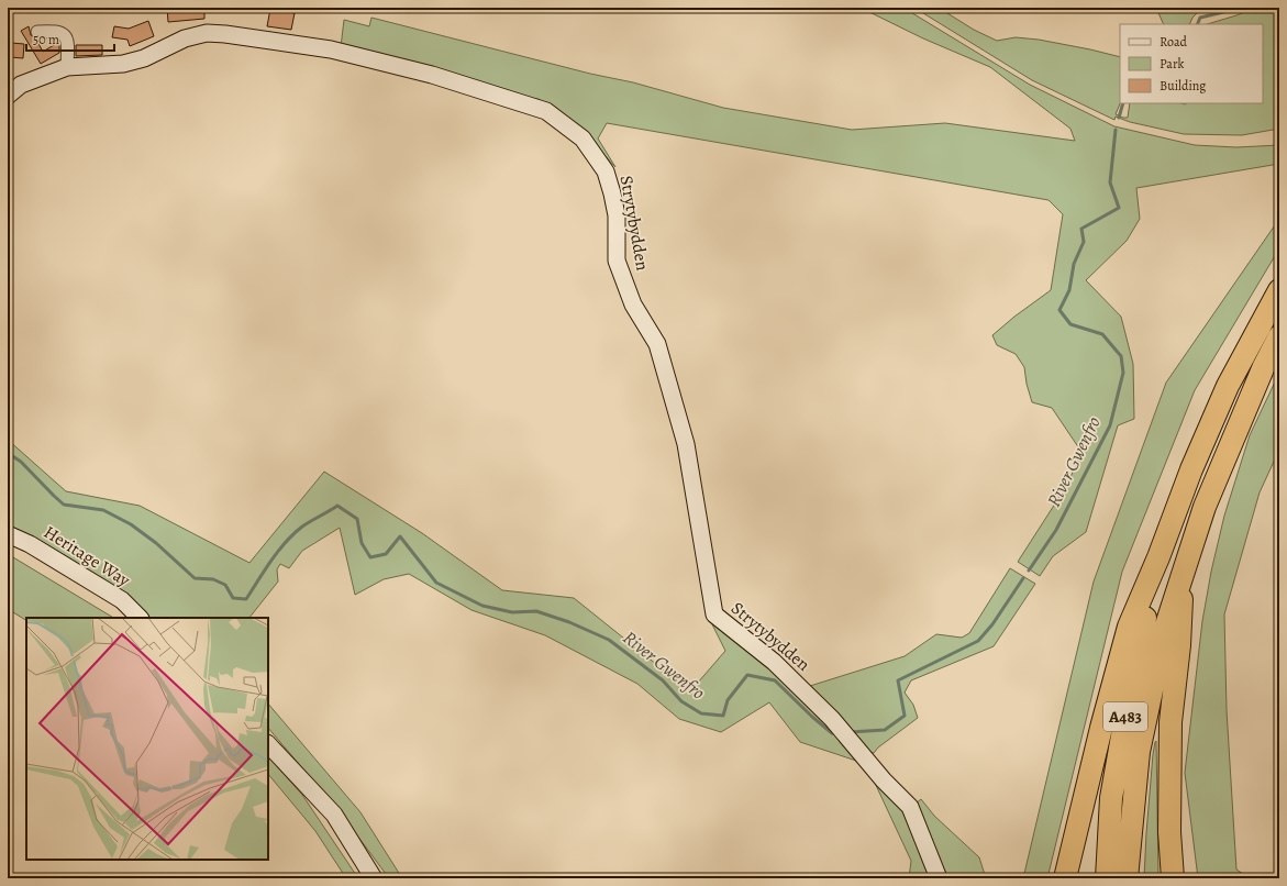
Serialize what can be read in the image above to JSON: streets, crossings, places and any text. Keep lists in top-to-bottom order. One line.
{"streets":{"highway":["A483"],"street":["Strytybydden","Heritage Way"]},"water":["River Gwenfro"],"legend":["Road","Park","Building"],"scale_bar":"50 m"}
